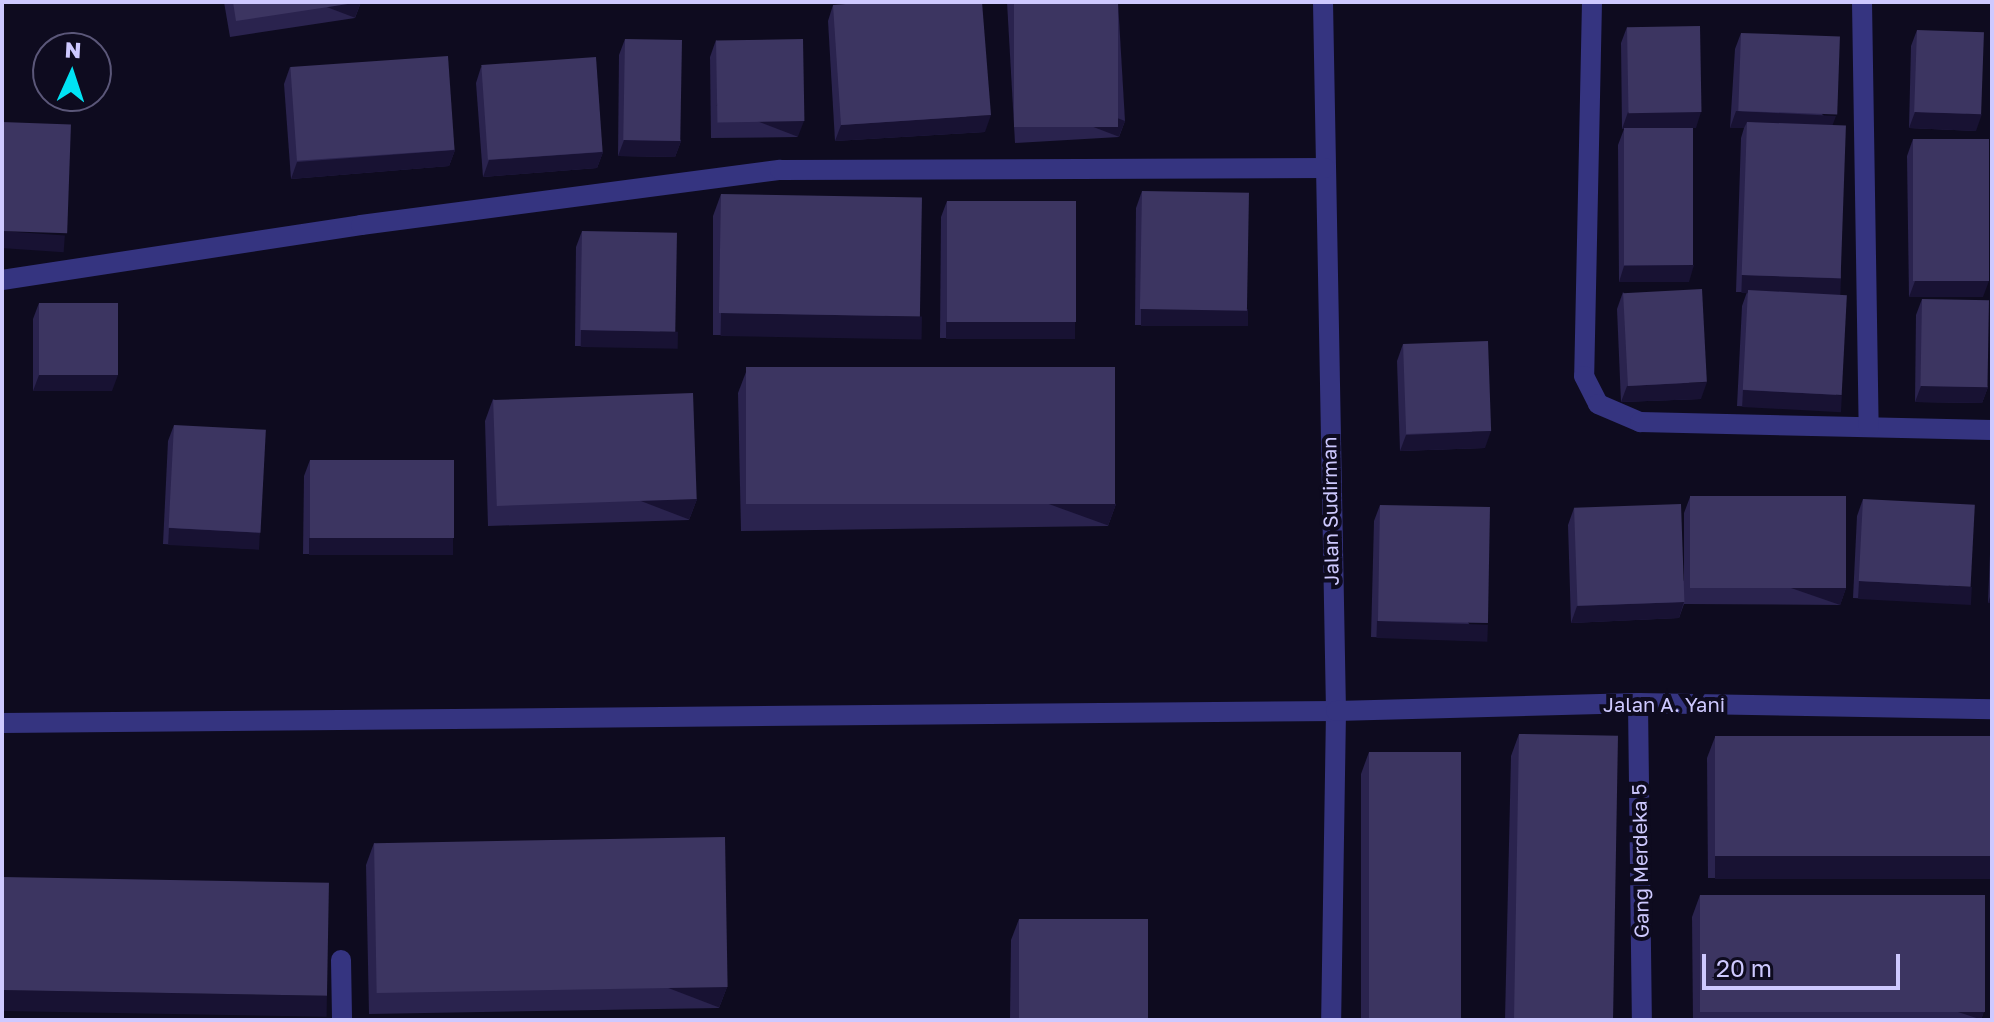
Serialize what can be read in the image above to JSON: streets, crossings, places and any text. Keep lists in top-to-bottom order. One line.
{"streets":{"street":["Jalan Sudirman","Jalan A. Yani","Gang Merdeka 5"]},"crossings":[["Jalan Sudirman","Jalan A. Yani"],["Jalan A. Yani","Gang Merdeka 5"]],"scale_bar":"20 m","north":"top"}
